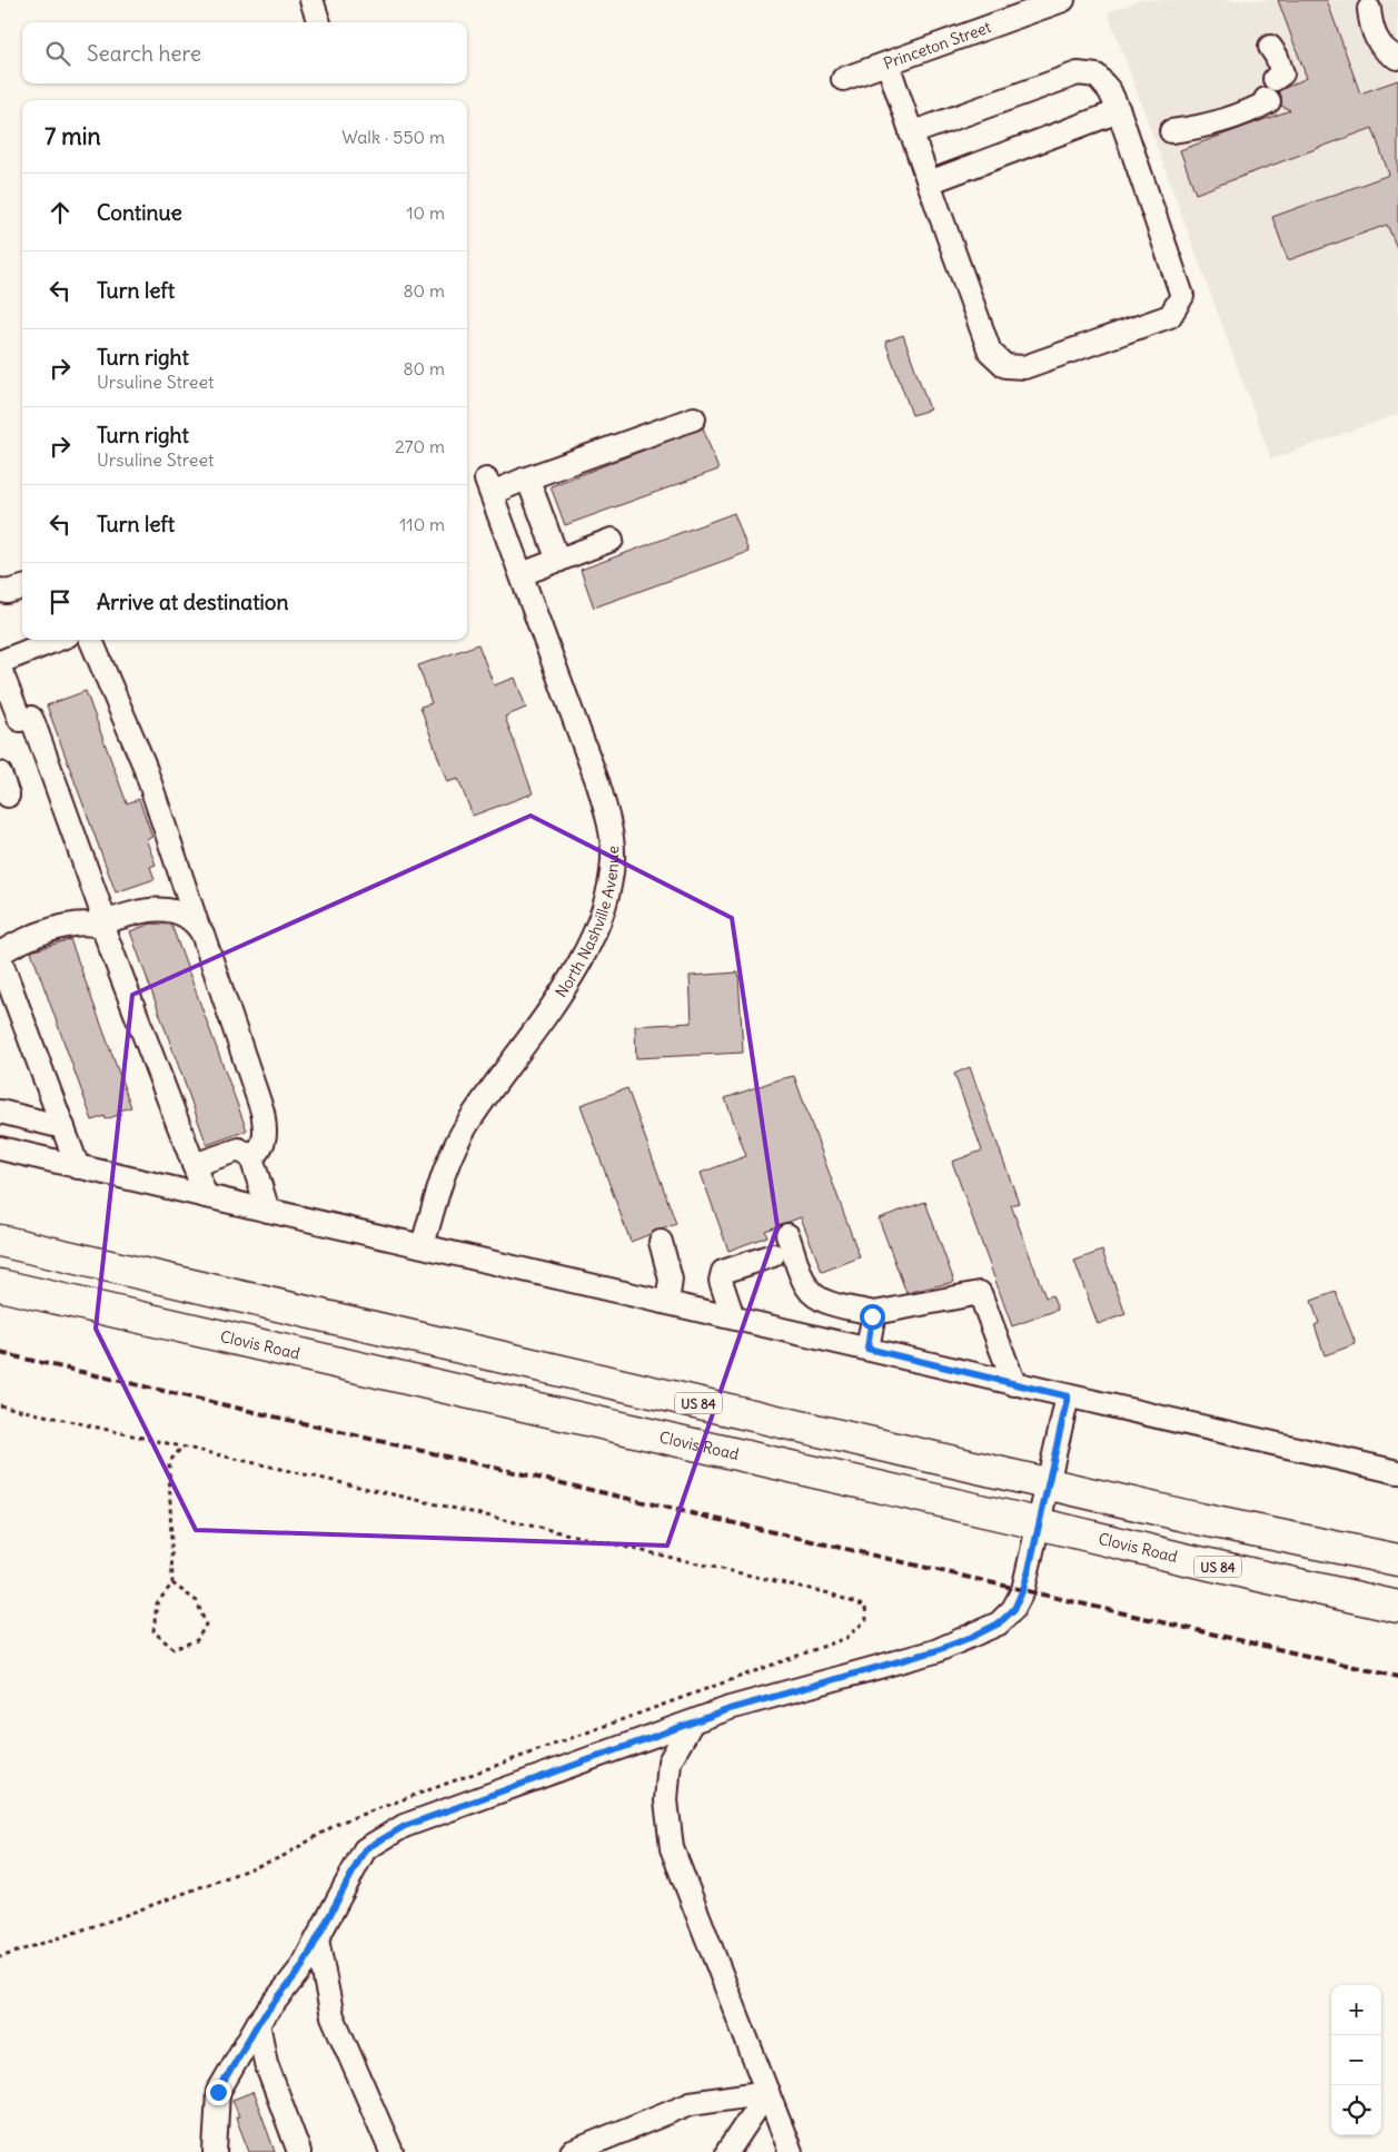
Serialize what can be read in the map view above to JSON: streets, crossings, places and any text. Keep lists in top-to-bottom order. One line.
{"streets":{"highway":["Clovis Road","US 84"],"street":["Princeton Street","North Nashville Avenue"]},"page":{"search":"Search here","heading":["7 min","Walk · 550 m"],"list":[["Continue","10 m"],["Turn left","80 m"],["Turn right","Ursuline Street","80 m"],["Turn right","Ursuline Street","270 m"],["Turn left","110 m"],"Arrive at destination"],"map_buttons":["+","−"]}}
